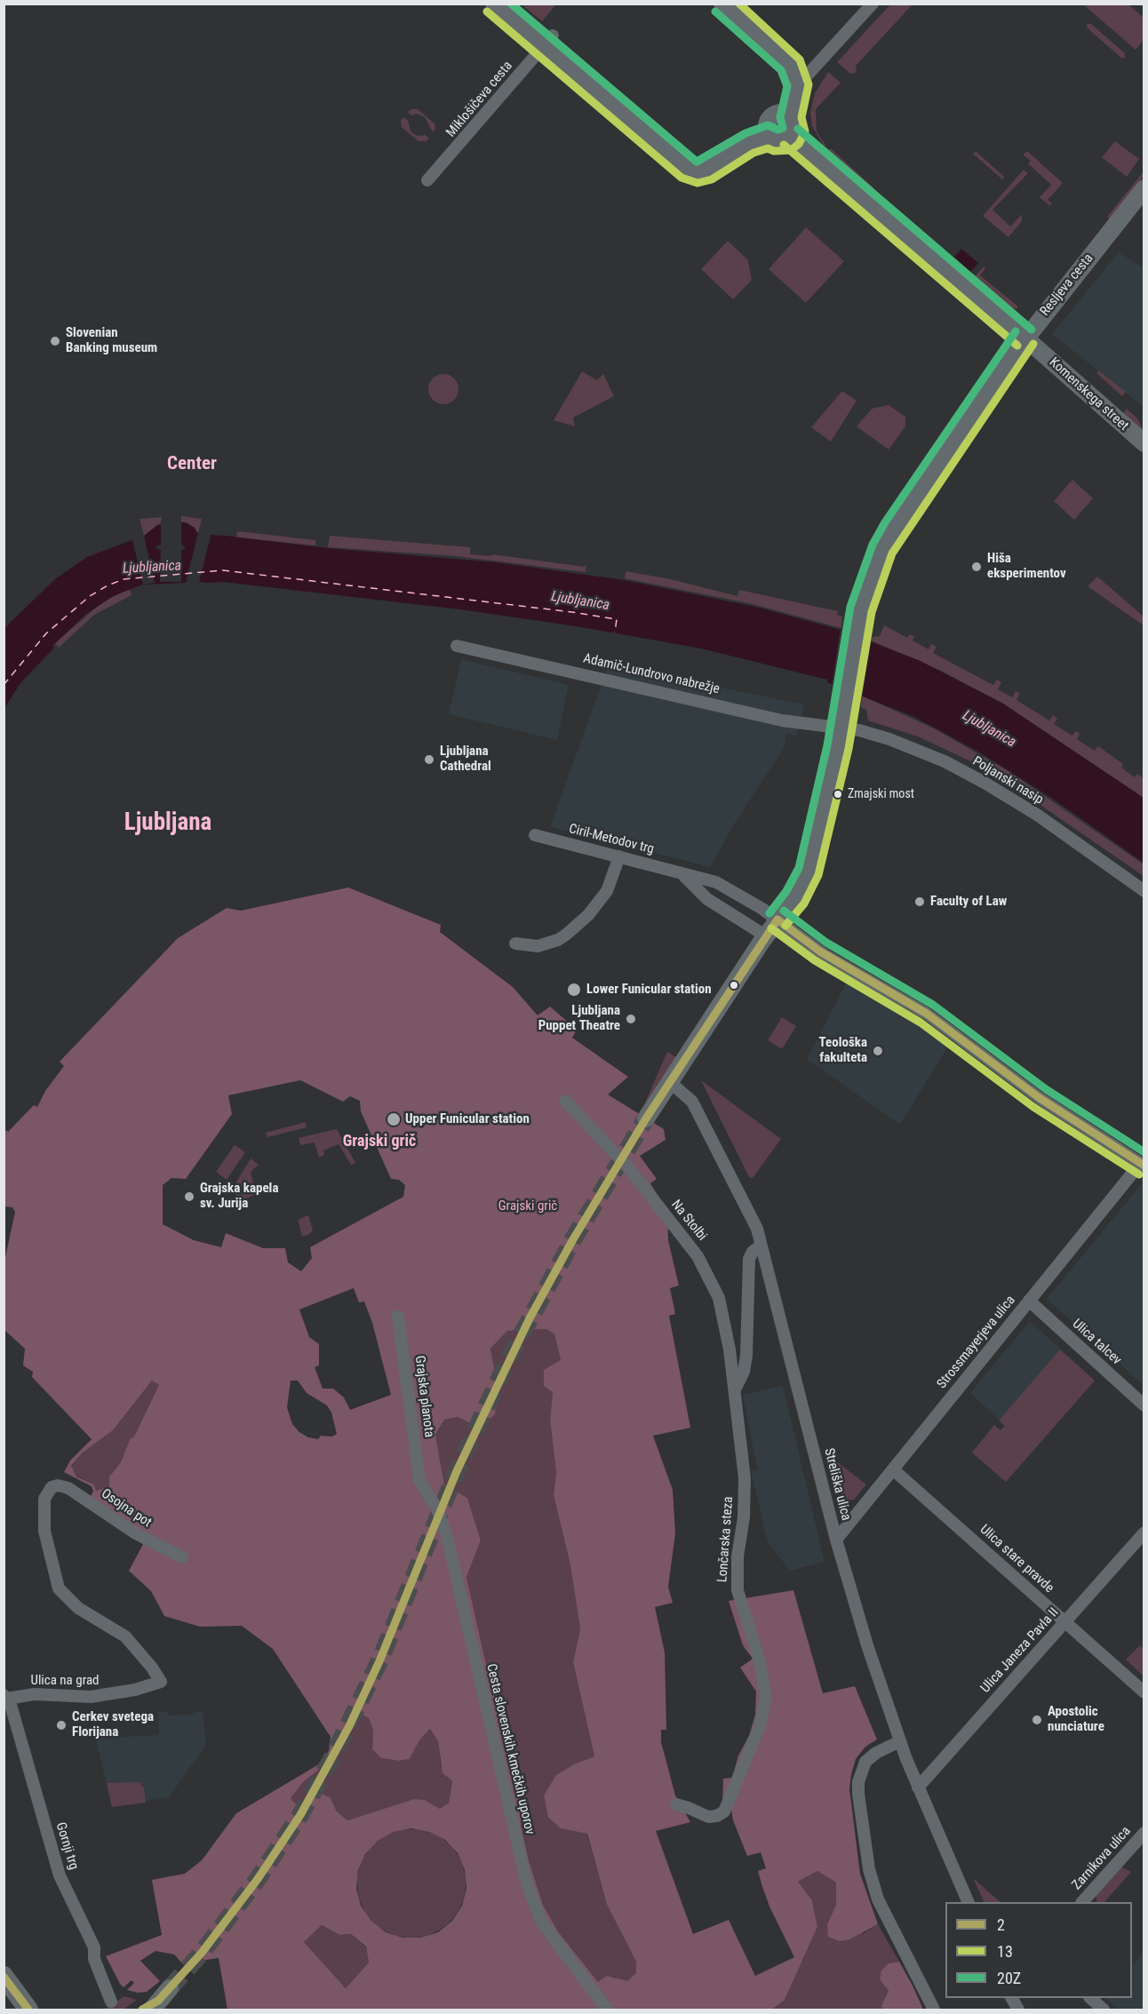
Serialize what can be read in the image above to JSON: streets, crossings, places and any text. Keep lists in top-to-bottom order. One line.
{"streets":{"main road":["Resljeva cesta","Komenskega street"],"street":["Miklošičeva cesta","Adamič-Lundrovo nabrežje","Poljanski nasip","Ciril-Metodov trg","Na Stolbi","Strossmayerjeva ulica","Ulica talcev","Grajska planota","Streliška ulica","Osojna pot","Lončarska steza","Ulica stare pravde","Ulica Janeza Pavla II","Ulica na grad","Cesta slovenskih kmečkih uporov","Gornji trg","Zarnikova ulica"]},"crossings":[["Resljeva cesta","Komenskega street"],["Resljeva cesta","Adamič-Lundrovo nabrežje"],["Resljeva cesta","Poljanski nasip"],["Resljeva cesta","Ciril-Metodov trg"],["Resljeva cesta","Streliška ulica"],["Adamič-Lundrovo nabrežje","Poljanski nasip"],["Ciril-Metodov trg","Strossmayerjeva ulica"],["Na Stolbi","Lončarska steza"],["Strossmayerjeva ulica","Ulica talcev"],["Strossmayerjeva ulica","Streliška ulica"],["Strossmayerjeva ulica","Ulica stare pravde"],["Grajska planota","Cesta slovenskih kmečkih uporov"],["Streliška ulica","Lončarska steza"],["Streliška ulica","Ulica Janeza Pavla II"],["Osojna pot","Ulica na grad"],["Ulica stare pravde","Ulica Janeza Pavla II"],["Ulica na grad","Gornji trg"]],"districts":["Center","Ljubljana","Grajski grič"],"water":["Ljubljanica"],"parks":["Grajski grič"],"places":["Slovenian Banking museum","Hiša eksperimentov","Ljubljana Cathedral","Zmajski most","Faculty of Law","Lower Funicular station","Ljubljana Puppet Theatre","Teološka fakulteta","Upper Funicular station","Grajska kapela sv. Jurija","Apostolic nunciature","Cerkev svetega Florijana"],"lines":["transit line 13","transit line 20Z","transit line 2"],"legend":["2","13","20Z"]}
